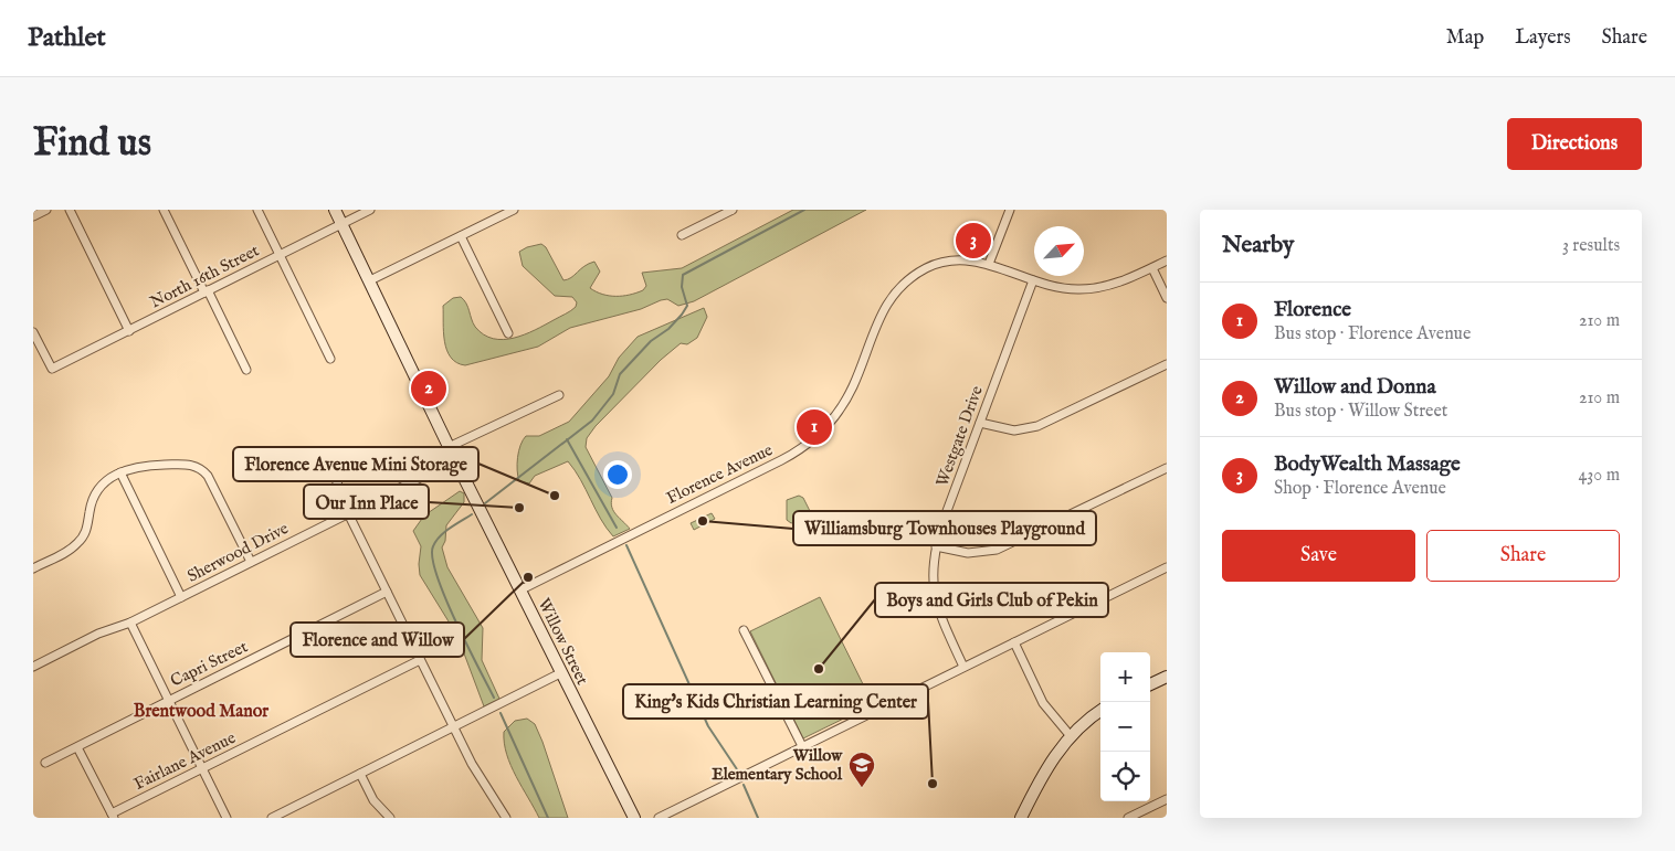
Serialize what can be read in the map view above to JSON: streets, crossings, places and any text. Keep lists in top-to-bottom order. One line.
{"streets":{"street":["North 16th Street","Westgate Drive","Florence Avenue","Sherwood Drive","Willow Street","Capri Street","Fairlane Avenue"]},"crossings":[["North 16th Street","Willow Street"],["Westgate Drive","Florence Avenue"],["Florence Avenue","Willow Street"],["Sherwood Drive","Willow Street"]],"districts":["Brentwood Manor"],"places":{"other":["Florence Avenue Mini Storage","Our Inn Place","Williamsburg Townhouses Playground","Florence and Willow","Boys and Girls Club of Pekin","King's Kids Christian Learning Center"],"school or university":["Willow Elementary School"]},"north":"top right","page":{"header":"Pathlet","nav":["Map","Layers","Share"],"buttons":["Directions",["Save","Share"]],"title":"Find us","heading":["Nearby","3 results"],"pins":["3","2","1"],"list":[{"mark":"1","name":"Florence","note":"Bus stop · Florence Avenue","value":"210 m"},{"mark":"2","name":"Willow and Donna","note":"Bus stop · Willow Street","value":"210 m"},{"mark":"3","name":"BodyWealth Massage","note":"Shop · Florence Avenue","value":"430 m"}],"map_buttons":["+","−"]}}
